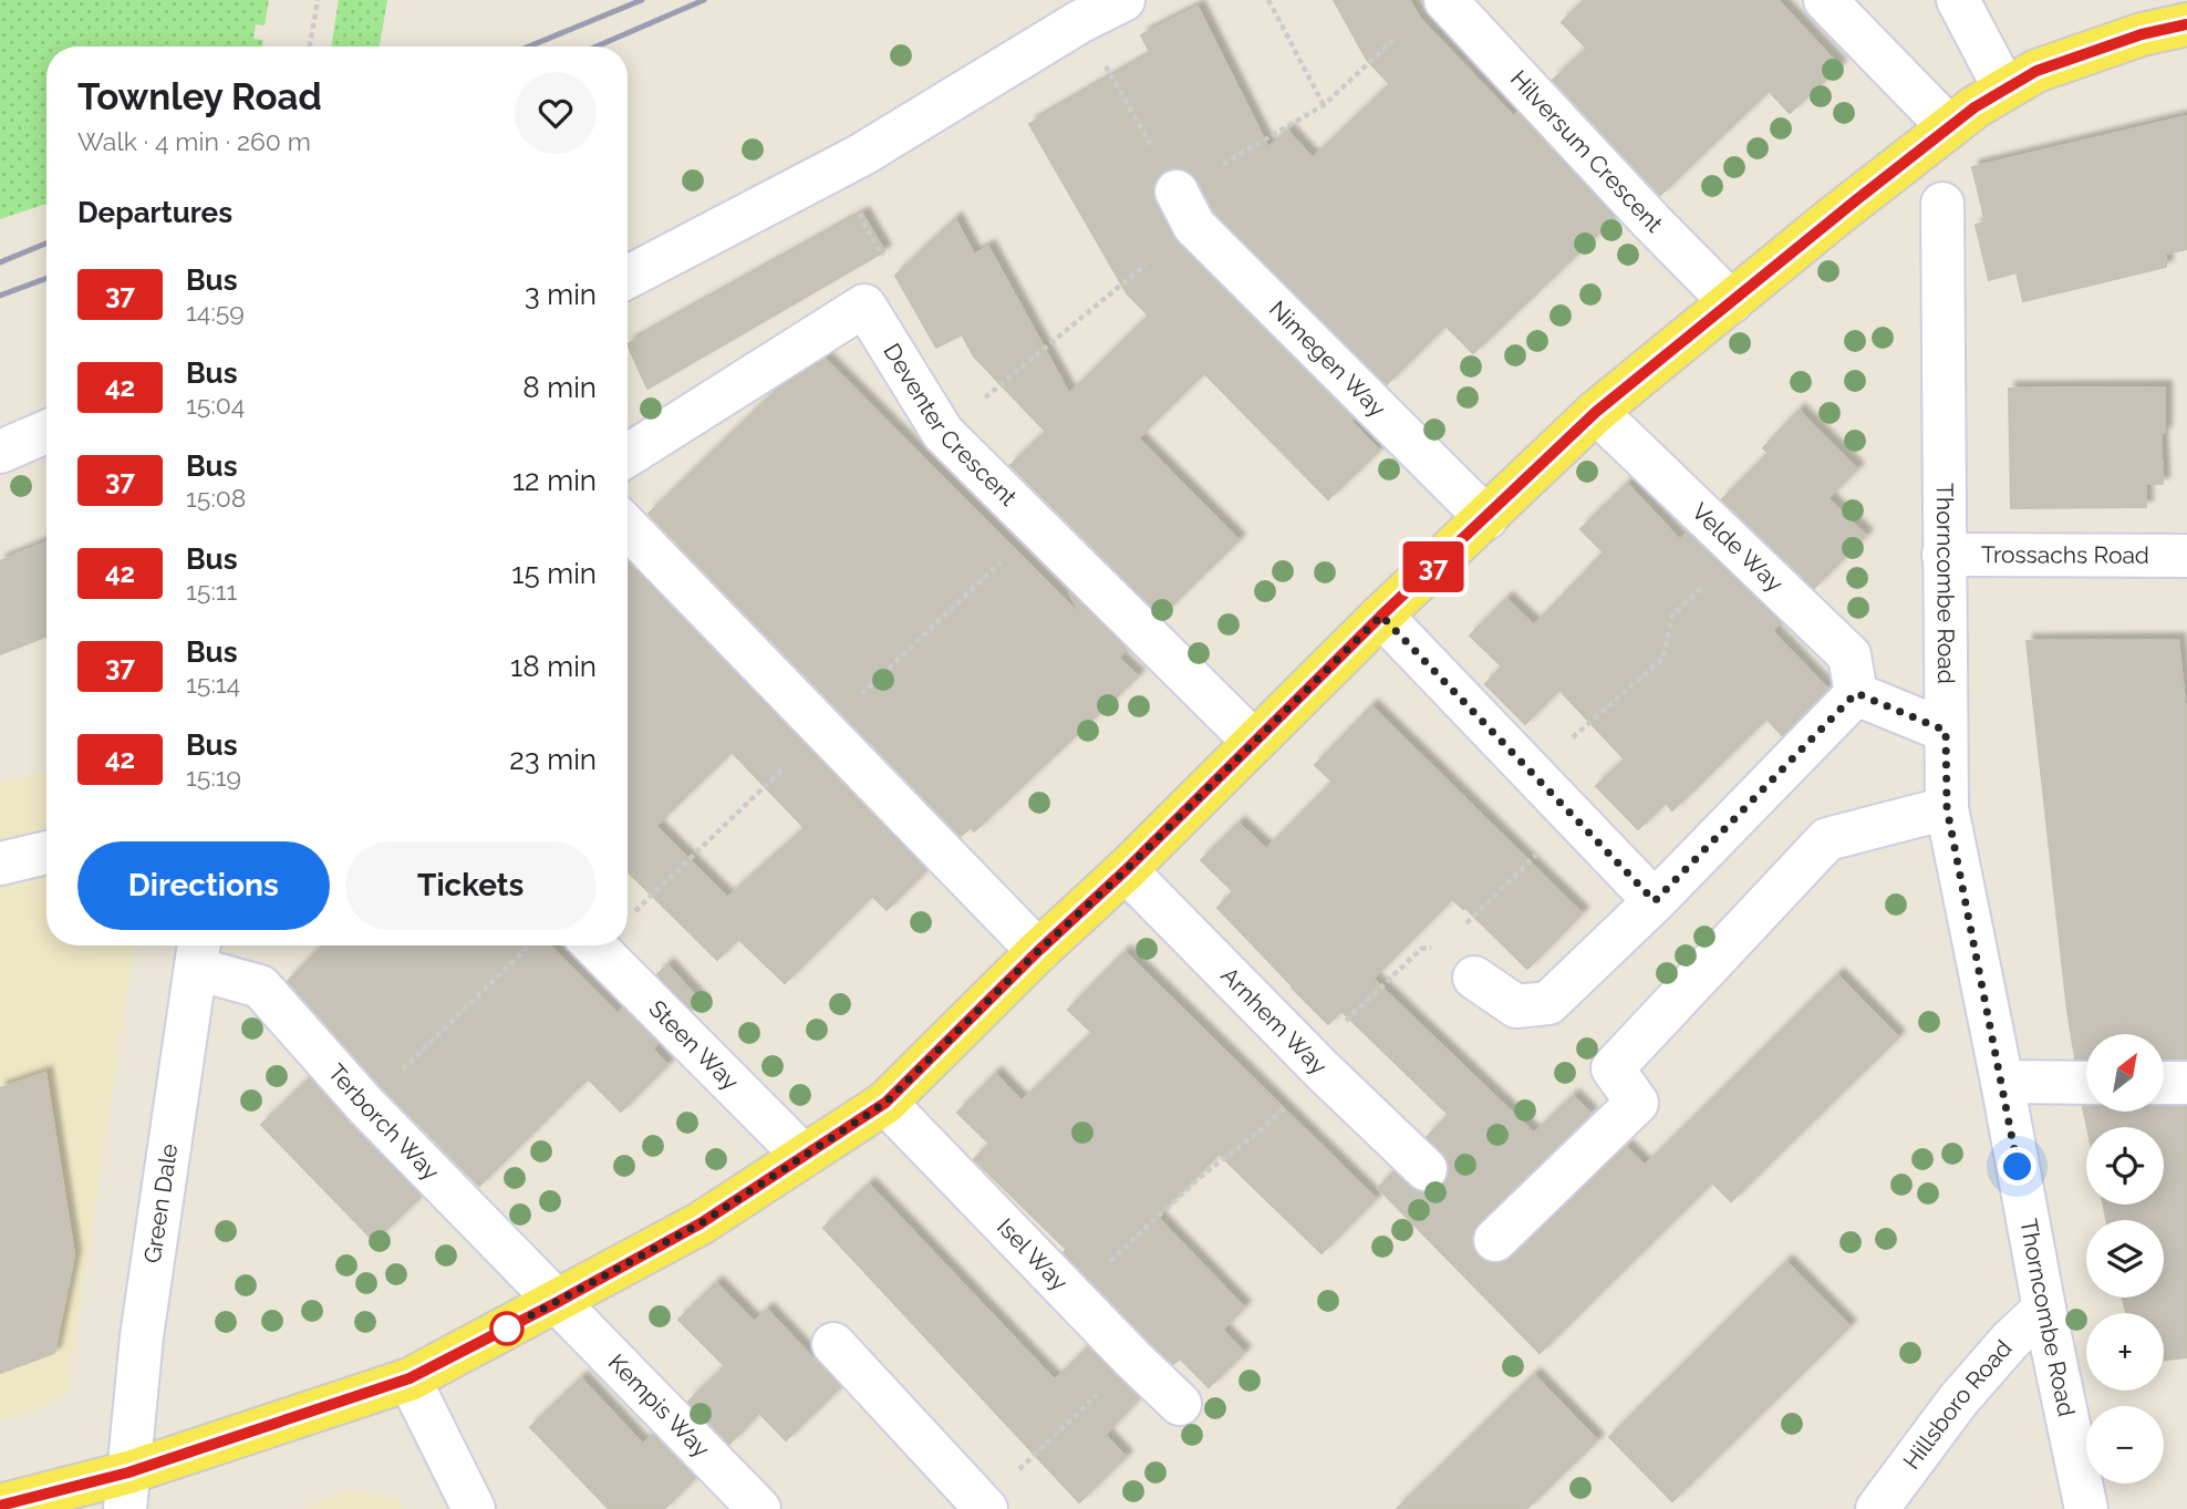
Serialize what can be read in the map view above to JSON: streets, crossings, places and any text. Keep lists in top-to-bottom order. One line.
{"streets":{"street":["Hilversum Crescent","Nimegen Way","Deventer Crescent","Velde Way","Trossachs Road","Thorncombe Road","Arnhem Way","Steen Way","Terborch Way","Green Dale","Isel Way","Kempis Way","Hillsboro Road"]},"crossings":[["Trossachs Road","Thorncombe Road"],["Thorncombe Road","Hillsboro Road"],["Terborch Way","Green Dale"],["Terborch Way","Kempis Way"]],"lines":["bus line 37"],"north":"top right","page":{"on_map":"37","heading":[["Townley Road","Walk · 4 min · 260 m"],"Departures"],"list":[{"mark":"37","name":"Bus","note":"14:59","value":"3 min"},{"mark":"42","name":"Bus","note":"15:04","value":"8 min"},{"mark":"37","name":"Bus","note":"15:08","value":"12 min"},{"mark":"42","name":"Bus","note":"15:11","value":"15 min"},{"mark":"37","name":"Bus","note":"15:14","value":"18 min"},{"mark":"42","name":"Bus","note":"15:19","value":"23 min"}],"buttons":["Directions","Tickets"],"map_buttons":["+","−"]}}
